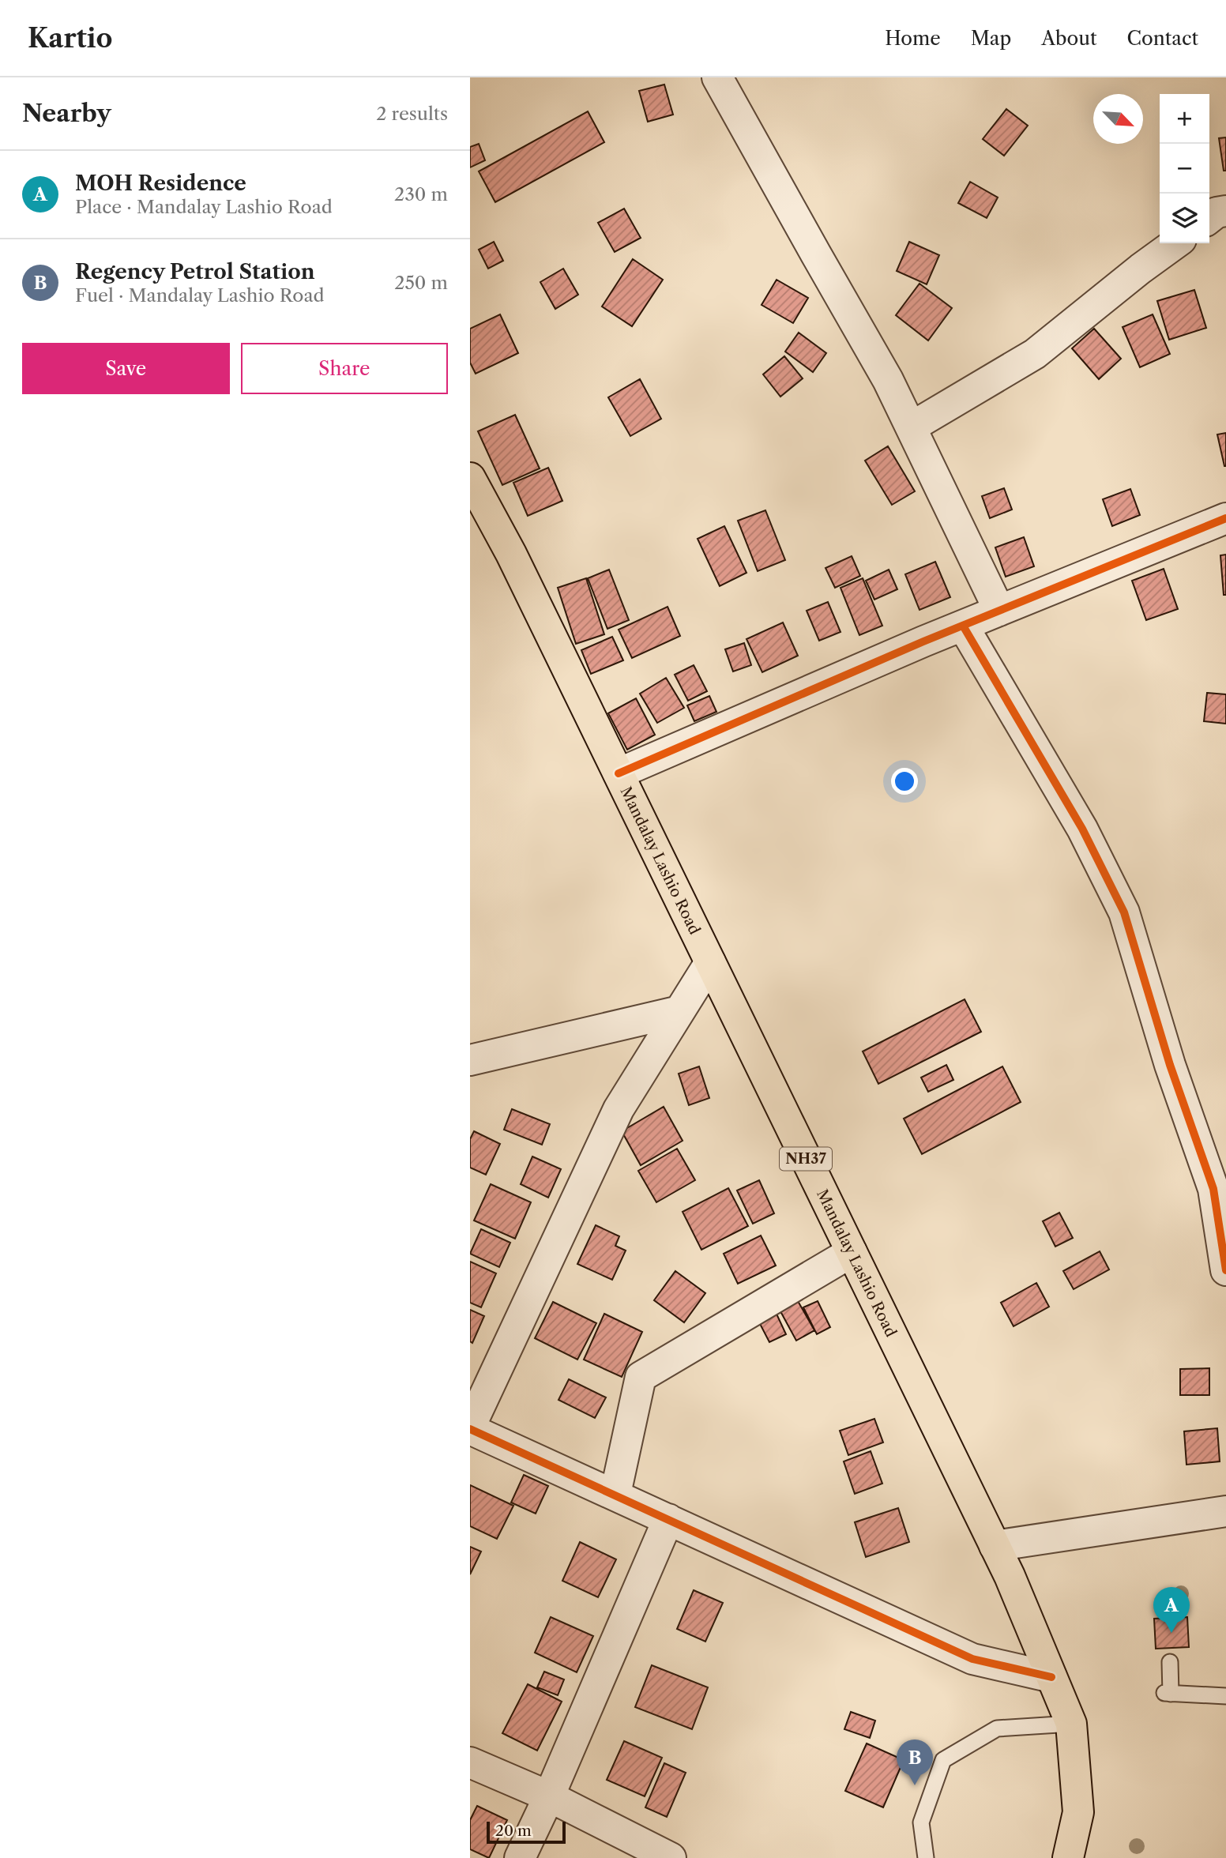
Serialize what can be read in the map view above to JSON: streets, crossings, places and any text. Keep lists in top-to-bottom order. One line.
{"streets":{"highway":["Mandalay Lashio Road","NH37"]},"scale_bar":"20 m","north":"bottom right","page":{"header":"Kartio","nav":["Home","Map","About","Contact"],"heading":["Nearby","2 results"],"map_buttons":["+","−"],"list":[{"mark":"A","name":"MOH Residence","note":"Place · Mandalay Lashio Road","value":"230 m"},{"mark":"B","name":"Regency Petrol Station","note":"Fuel · Mandalay Lashio Road","value":"250 m"}],"buttons":["Save","Share"],"pins":["A","B"],"scale":"20 m"}}
